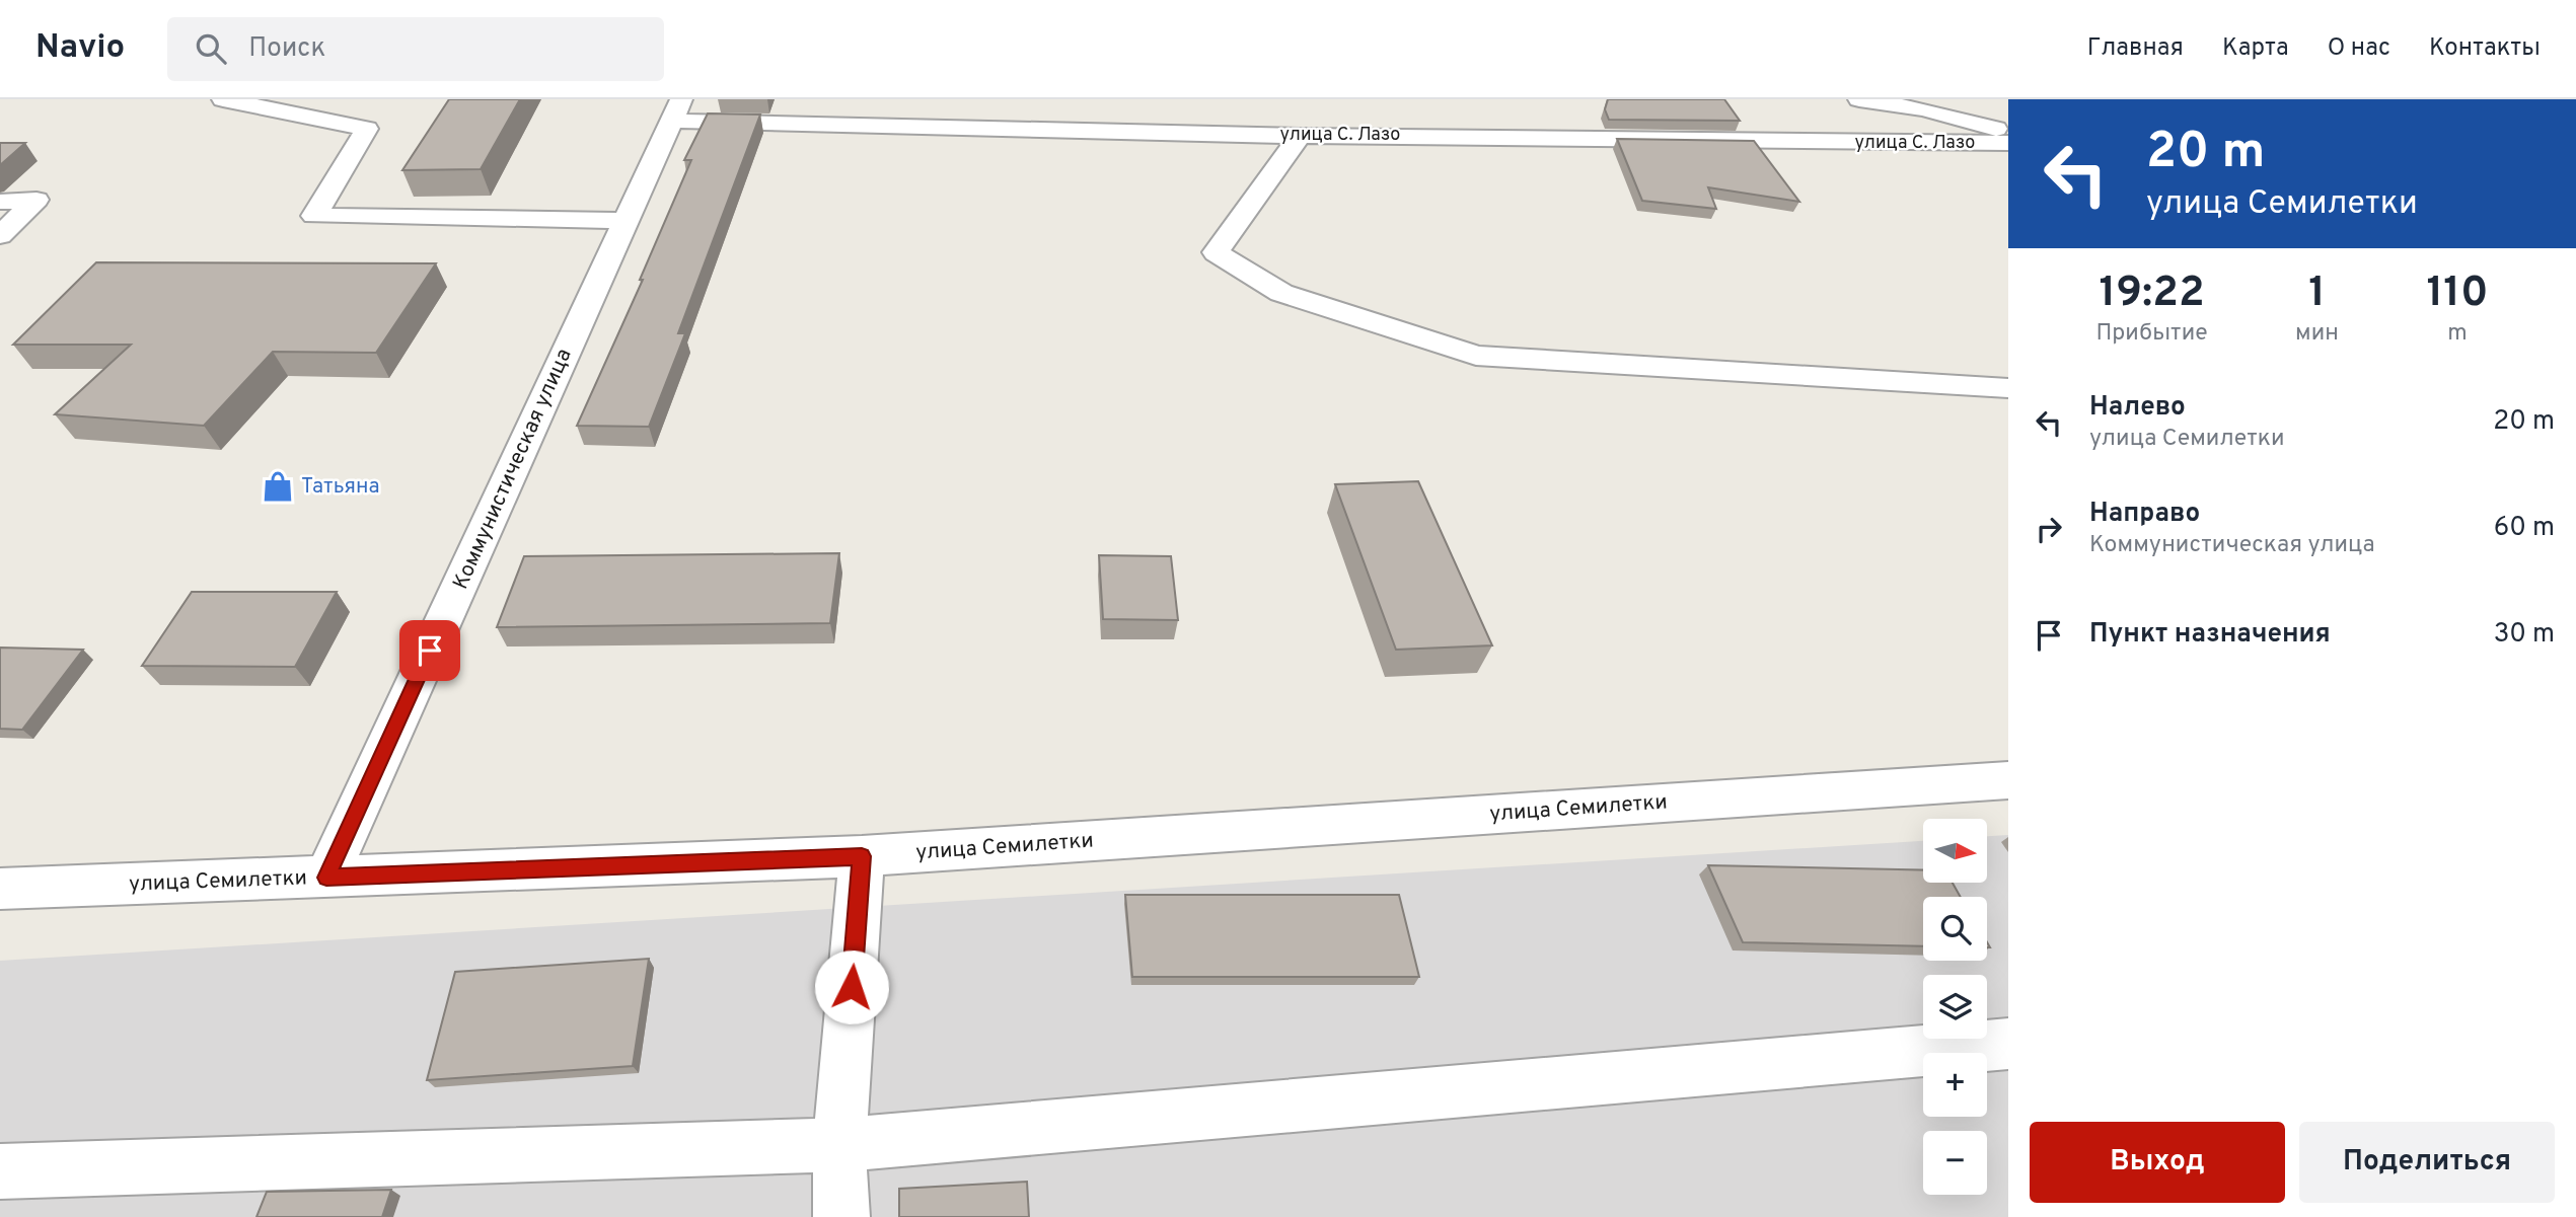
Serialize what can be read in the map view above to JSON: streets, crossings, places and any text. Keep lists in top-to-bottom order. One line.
{"streets":{"street":["улица С. Лазо","Коммунистическая улица","улица Семилетки"]},"crossings":[["улица С. Лазо","Коммунистическая улица"],["Коммунистическая улица","улица Семилетки"]],"places":{"shop":["Татьяна"]},"north":"right","page":{"header":"Navio","search":"Поиск","nav":["Главная","Карта","О нас","Контакты"],"turn":["20 m","улица Семилетки"],"eta":["19:22","Прибытие","1","мин","110","m"],"list":[{"name":"Налево","note":"улица Семилетки","value":"20 m"},{"name":"Направо","note":"Коммунистическая улица","value":"60 m"},{"name":"Пункт назначения","value":"30 m"}],"map_buttons":["+","−"],"buttons":["Выход","Поделиться"]}}
